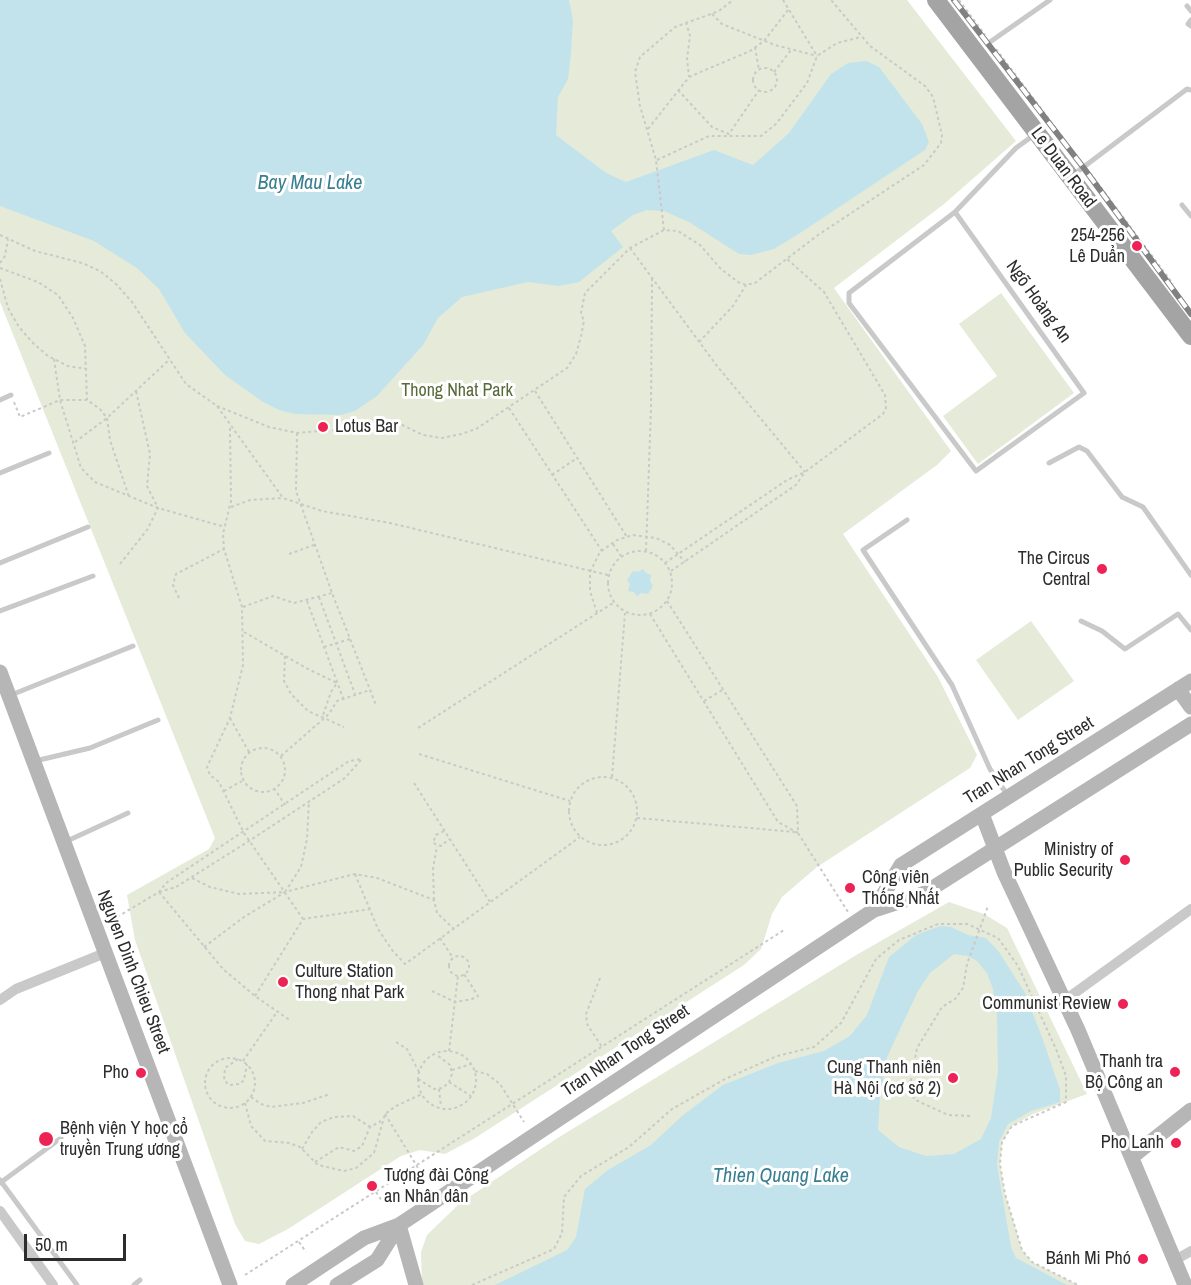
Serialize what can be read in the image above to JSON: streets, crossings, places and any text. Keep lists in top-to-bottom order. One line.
{"streets":{"main road":["Le Duan Road"],"street":["Tran Nhan Tong Street","Nguyen Dinh Chieu Street"],"lane":["Ngõ Hoàng An"]},"water":["Bay Mau Lake","Thien Quang Lake"],"parks":["Thong Nhat Park"],"places":["254-256 Lê Duẩn","Lotus Bar","The Circus Central","Ministry of Public Security","Công viên Thống Nhất","Culture Station Thong nhat Park","Communist Review","Thanh tra Bộ Công an","Pho","Cung Thanh niên Hà Nội (cơ sở 2)","Bệnh viện Y học cổ truyền Trung ương","Pho Lanh","Tượng đài Công an Nhân dân","Bánh Mi Phó"],"scale_bar":"50 m"}
